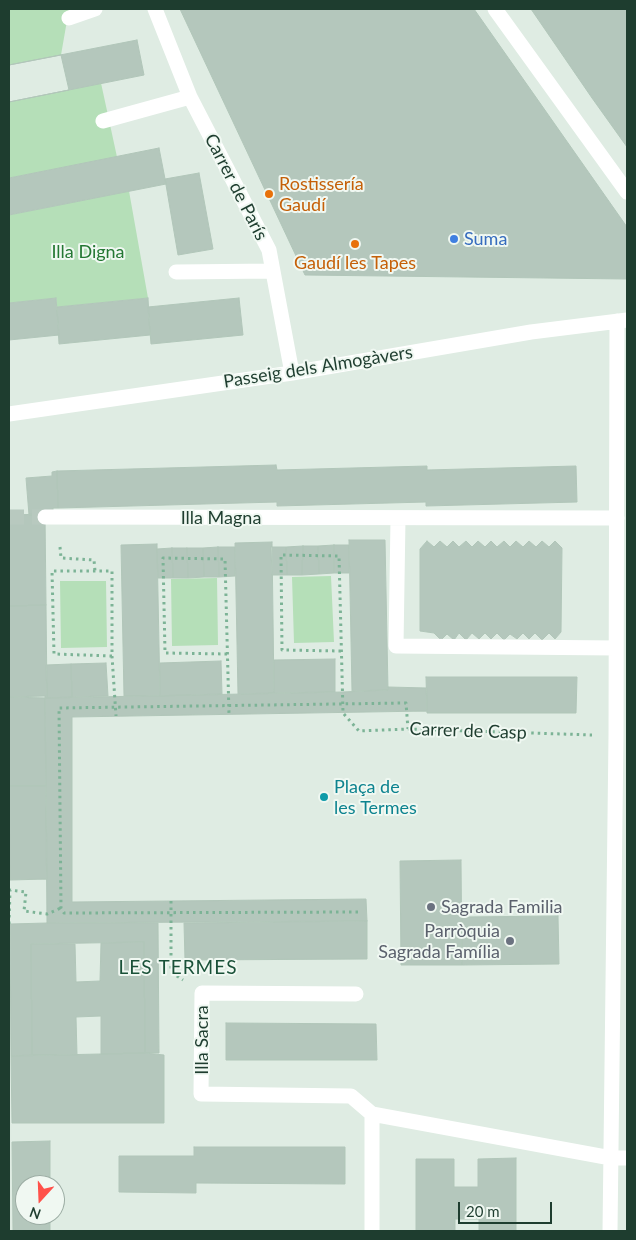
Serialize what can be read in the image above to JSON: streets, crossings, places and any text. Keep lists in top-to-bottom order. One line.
{"streets":{"street":["Carrer de París","Passeig dels Almogàvers","Illa Magna","Illa Sacra"],"path":["Carrer de Casp"]},"crossings":[["Carrer de París","Passeig dels Almogàvers"]],"districts":["LES TERMES"],"parks":["Illa Digna"],"places":["Rostissería Gaudí","Suma","Gaudí les Tapes","Plaça de les Termes","Sagrada Familia","Parròquia Sagrada Família"],"scale_bar":"20 m","north":"bottom"}
